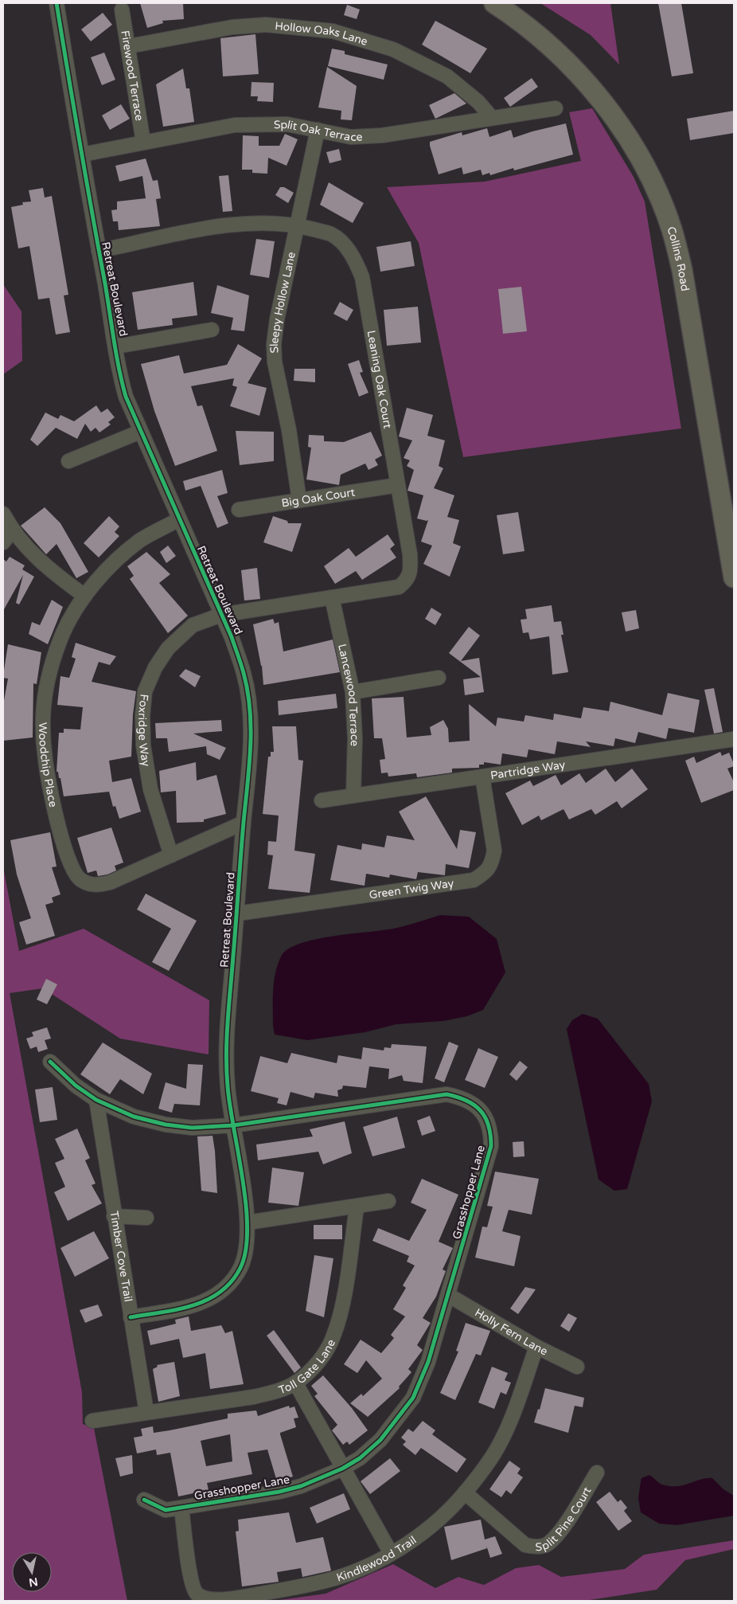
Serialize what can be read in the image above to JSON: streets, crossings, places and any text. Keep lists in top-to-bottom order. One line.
{"streets":{"street":["Hollow Oaks Lane","Firewood Terrace","Split Oak Terrace","Collins Road","Retreat Boulevard","Sleepy Hollow Lane","Leaning Oak Court","Big Oak Court","Lancewood Terrace","Foxridge Way","Woodchip Place","Partridge Way","Green Twig Way","Grasshopper Lane","Timber Cove Trail","Holly Fern Lane","Toll Gate Lane","Split Pine Court","Kindlewood Trail"]},"crossings":[["Hollow Oaks Lane","Firewood Terrace"],["Hollow Oaks Lane","Split Oak Terrace"],["Firewood Terrace","Split Oak Terrace"],["Split Oak Terrace","Retreat Boulevard"],["Split Oak Terrace","Sleepy Hollow Lane"],["Retreat Boulevard","Leaning Oak Court"],["Retreat Boulevard","Foxridge Way"],["Retreat Boulevard","Woodchip Place"],["Retreat Boulevard","Green Twig Way"],["Retreat Boulevard","Grasshopper Lane"],["Retreat Boulevard","Timber Cove Trail"],["Sleepy Hollow Lane","Leaning Oak Court"],["Sleepy Hollow Lane","Big Oak Court"],["Leaning Oak Court","Big Oak Court"],["Leaning Oak Court","Lancewood Terrace"],["Leaning Oak Court","Foxridge Way"],["Lancewood Terrace","Partridge Way"],["Foxridge Way","Woodchip Place"],["Partridge Way","Green Twig Way"],["Grasshopper Lane","Timber Cove Trail"],["Grasshopper Lane","Holly Fern Lane"],["Grasshopper Lane","Kindlewood Trail"],["Timber Cove Trail","Toll Gate Lane"],["Holly Fern Lane","Kindlewood Trail"],["Split Pine Court","Kindlewood Trail"]],"north":"bottom"}
